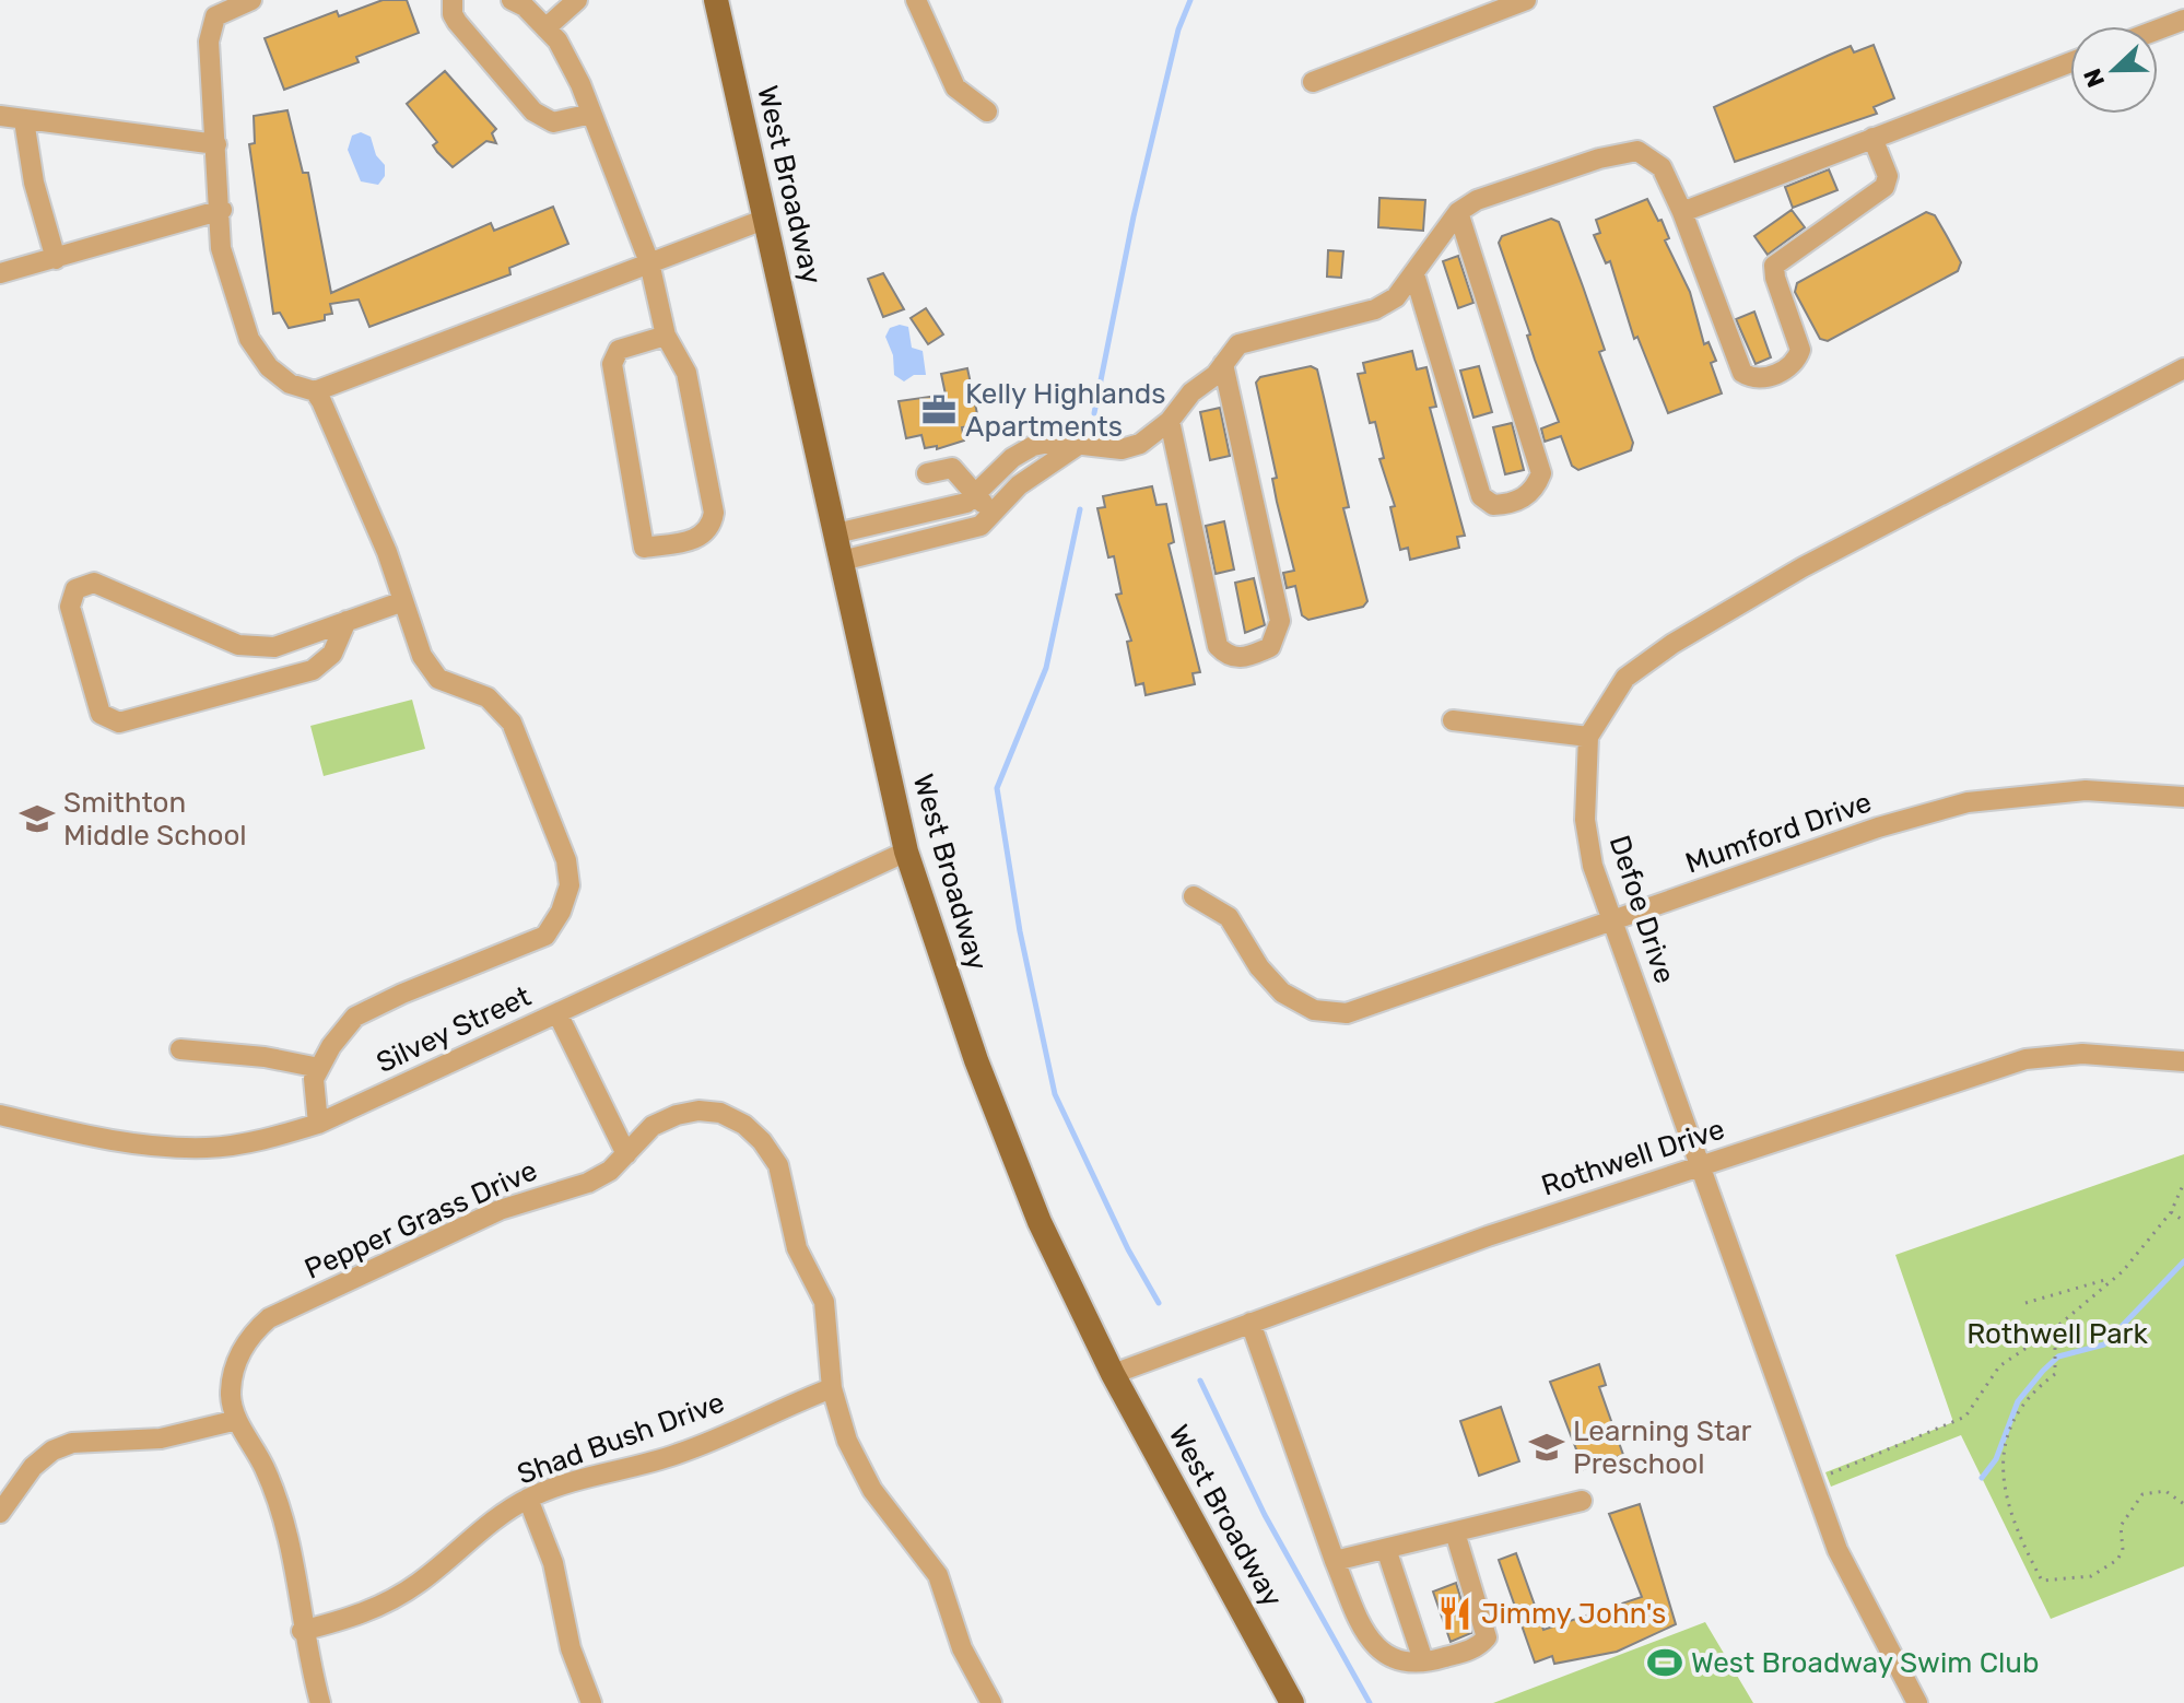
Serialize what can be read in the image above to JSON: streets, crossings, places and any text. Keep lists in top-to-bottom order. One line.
{"streets":{"main road":["West Broadway"],"street":["Mumford Drive","Defoe Drive","Silvey Street","Rothwell Drive","Pepper Grass Drive","Shad Bush Drive"]},"crossings":[["West Broadway","Silvey Street"],["West Broadway","Rothwell Drive"],["Mumford Drive","Defoe Drive"],["Defoe Drive","Rothwell Drive"],["Pepper Grass Drive","Shad Bush Drive"]],"parks":["Rothwell Park"],"places":{"office":["Kelly Highlands Apartments"],"school or university":["Smithton Middle School","Learning Star Preschool"],"restaurant":["Jimmy John's"],"sports":["West Broadway Swim Club"]},"north":"left"}
